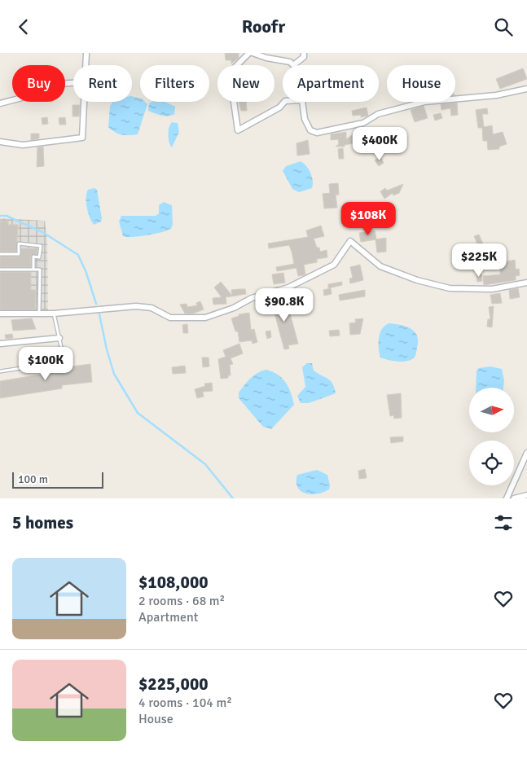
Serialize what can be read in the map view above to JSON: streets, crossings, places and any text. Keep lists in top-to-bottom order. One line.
{"scale_bar":"100 m","north":"right","page":{"header":"Roofr","chip":["Buy","Rent","Filters","New","Apartment","House"],"price":["$400K","$108K","$225K","$90.8K","$100K"],"scale":"100 m","heading":"5 homes","list":[{"name":"$108,000","note":"2 rooms · 68 m² · Apartment"},{"name":"$225,000","note":"4 rooms · 104 m² · House"}]}}
